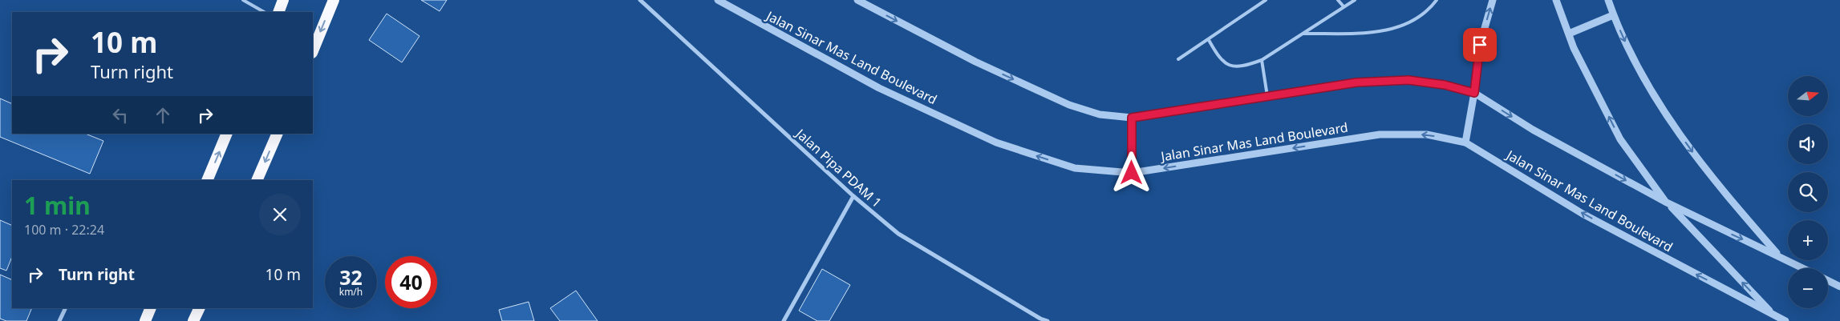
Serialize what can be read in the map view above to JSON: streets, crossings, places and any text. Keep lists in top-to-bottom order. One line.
{"streets":{"street":["Jalan Sinar Mas Land Boulevard","Jalan Pipa PDAM 1"]},"north":"right","page":{"turn":["10 m","Turn right"],"map_buttons":["+","−"],"heading":["1 min","100 m · 22:24"],"list":[{"name":"Turn right","value":"10 m"}],"speed":"32 km/h","limit":"40"}}
